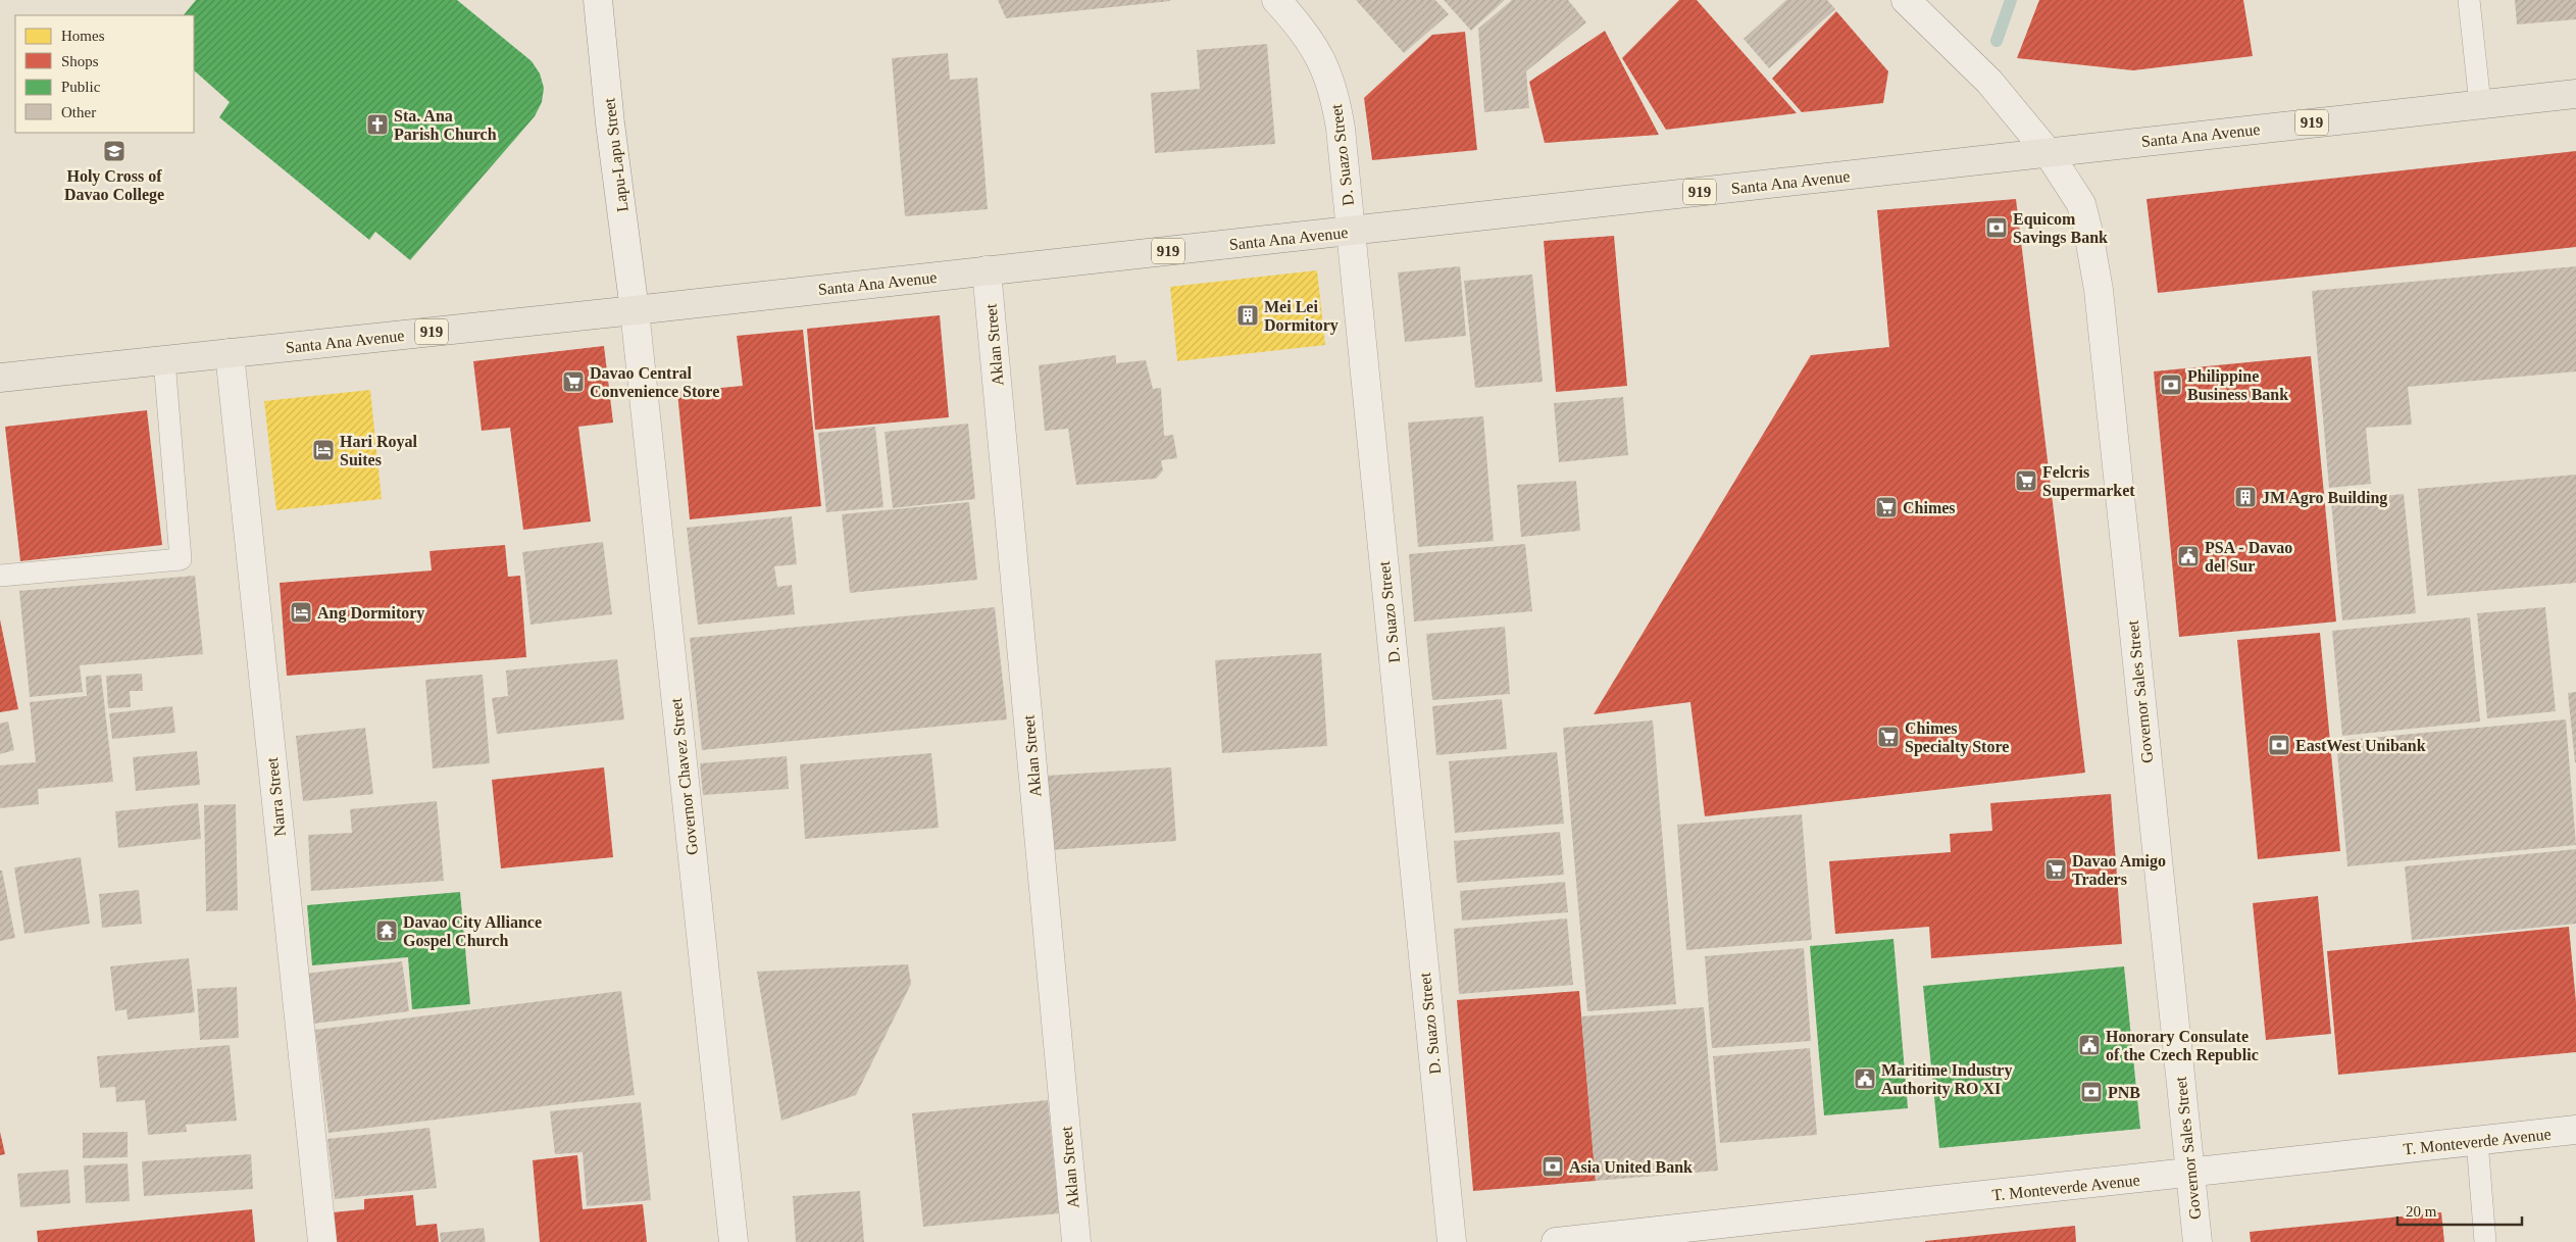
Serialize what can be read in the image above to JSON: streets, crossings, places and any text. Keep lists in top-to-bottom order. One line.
{"streets":{"main road":["919","Santa Ana Avenue"],"street":["Lapu-Lapu Street","D. Suazo Street","Aklan Street","Governor Sales Street","Governor Chavez Street","Narra Street","T. Monteverde Avenue"]},"crossings":[["Santa Ana Avenue","Lapu-Lapu Street"],["Santa Ana Avenue","D. Suazo Street"],["Santa Ana Avenue","Aklan Street"],["Santa Ana Avenue","Governor Sales Street"],["Santa Ana Avenue","Governor Chavez Street"],["Santa Ana Avenue","Narra Street"],["Lapu-Lapu Street","Governor Chavez Street"],["Governor Sales Street","T. Monteverde Avenue"]],"places":{"church":["Sta. Ana Parish Church"],"school or university":["Holy Cross of Davao College"],"bank":["Equicom Savings Bank","Philippine Business Bank","EastWest Unibank","PNB","Asia United Bank"],"building":["Mei Lei Dormitory","JM Agro Building"],"supermarket":["Davao Central Convenience Store","Felcris Supermarket","Chimes","Chimes Specialty Store","Davao Amigo Traders"],"hotel":["Hari Royal Suites","Ang Dormitory"],"public building":["PSA - Davao del Sur","Honorary Consulate of the Czech Republic","Maritime Industry Authority RO XI"],"temple":["Davao City Alliance Gospel Church"]},"legend":["Homes","Shops","Public","Other"],"scale_bar":"20 m"}
